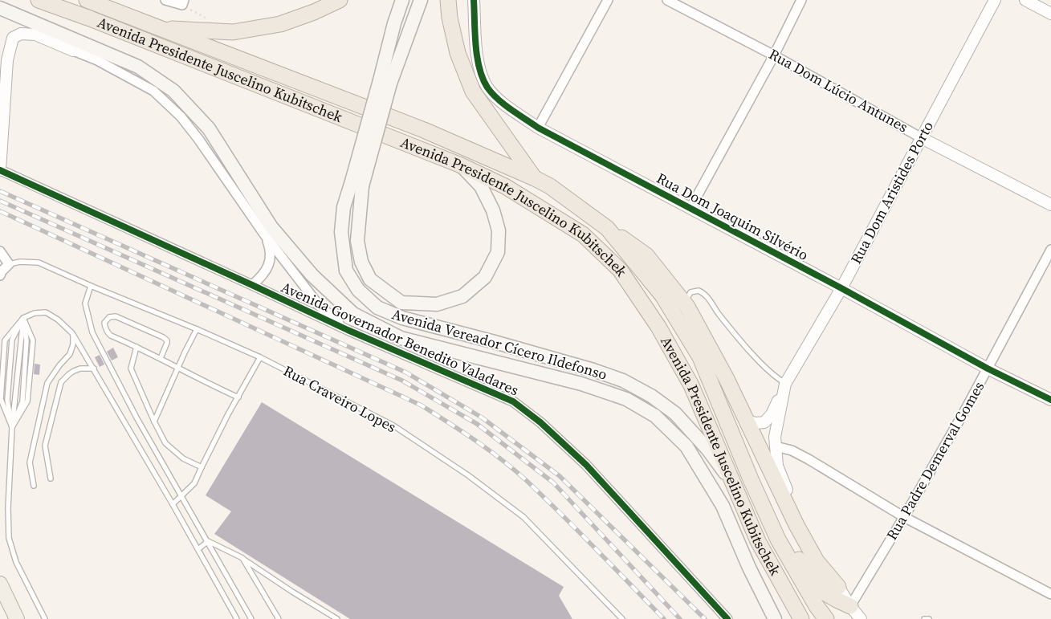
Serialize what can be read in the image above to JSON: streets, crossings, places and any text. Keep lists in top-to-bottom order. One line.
{"streets":{"highway":["Avenida Presidente Juscelino Kubitschek"],"main road":["Avenida Vereador Cícero Ildefonso"],"street":["Rua Dom Lúcio Antunes","Rua Dom Aristides Porto","Rua Dom Joaquim Silvério","Avenida Governador Benedito Valadares","Rua Padre Demerval Gomes"],"lane":["Rua Craveiro Lopes"]},"crossings":[["Avenida Presidente Juscelino Kubitschek","Avenida Vereador Cícero Ildefonso"],["Rua Dom Lúcio Antunes","Rua Dom Aristides Porto"],["Rua Dom Aristides Porto","Rua Dom Joaquim Silvério"],["Rua Dom Joaquim Silvério","Rua Padre Demerval Gomes"]]}
